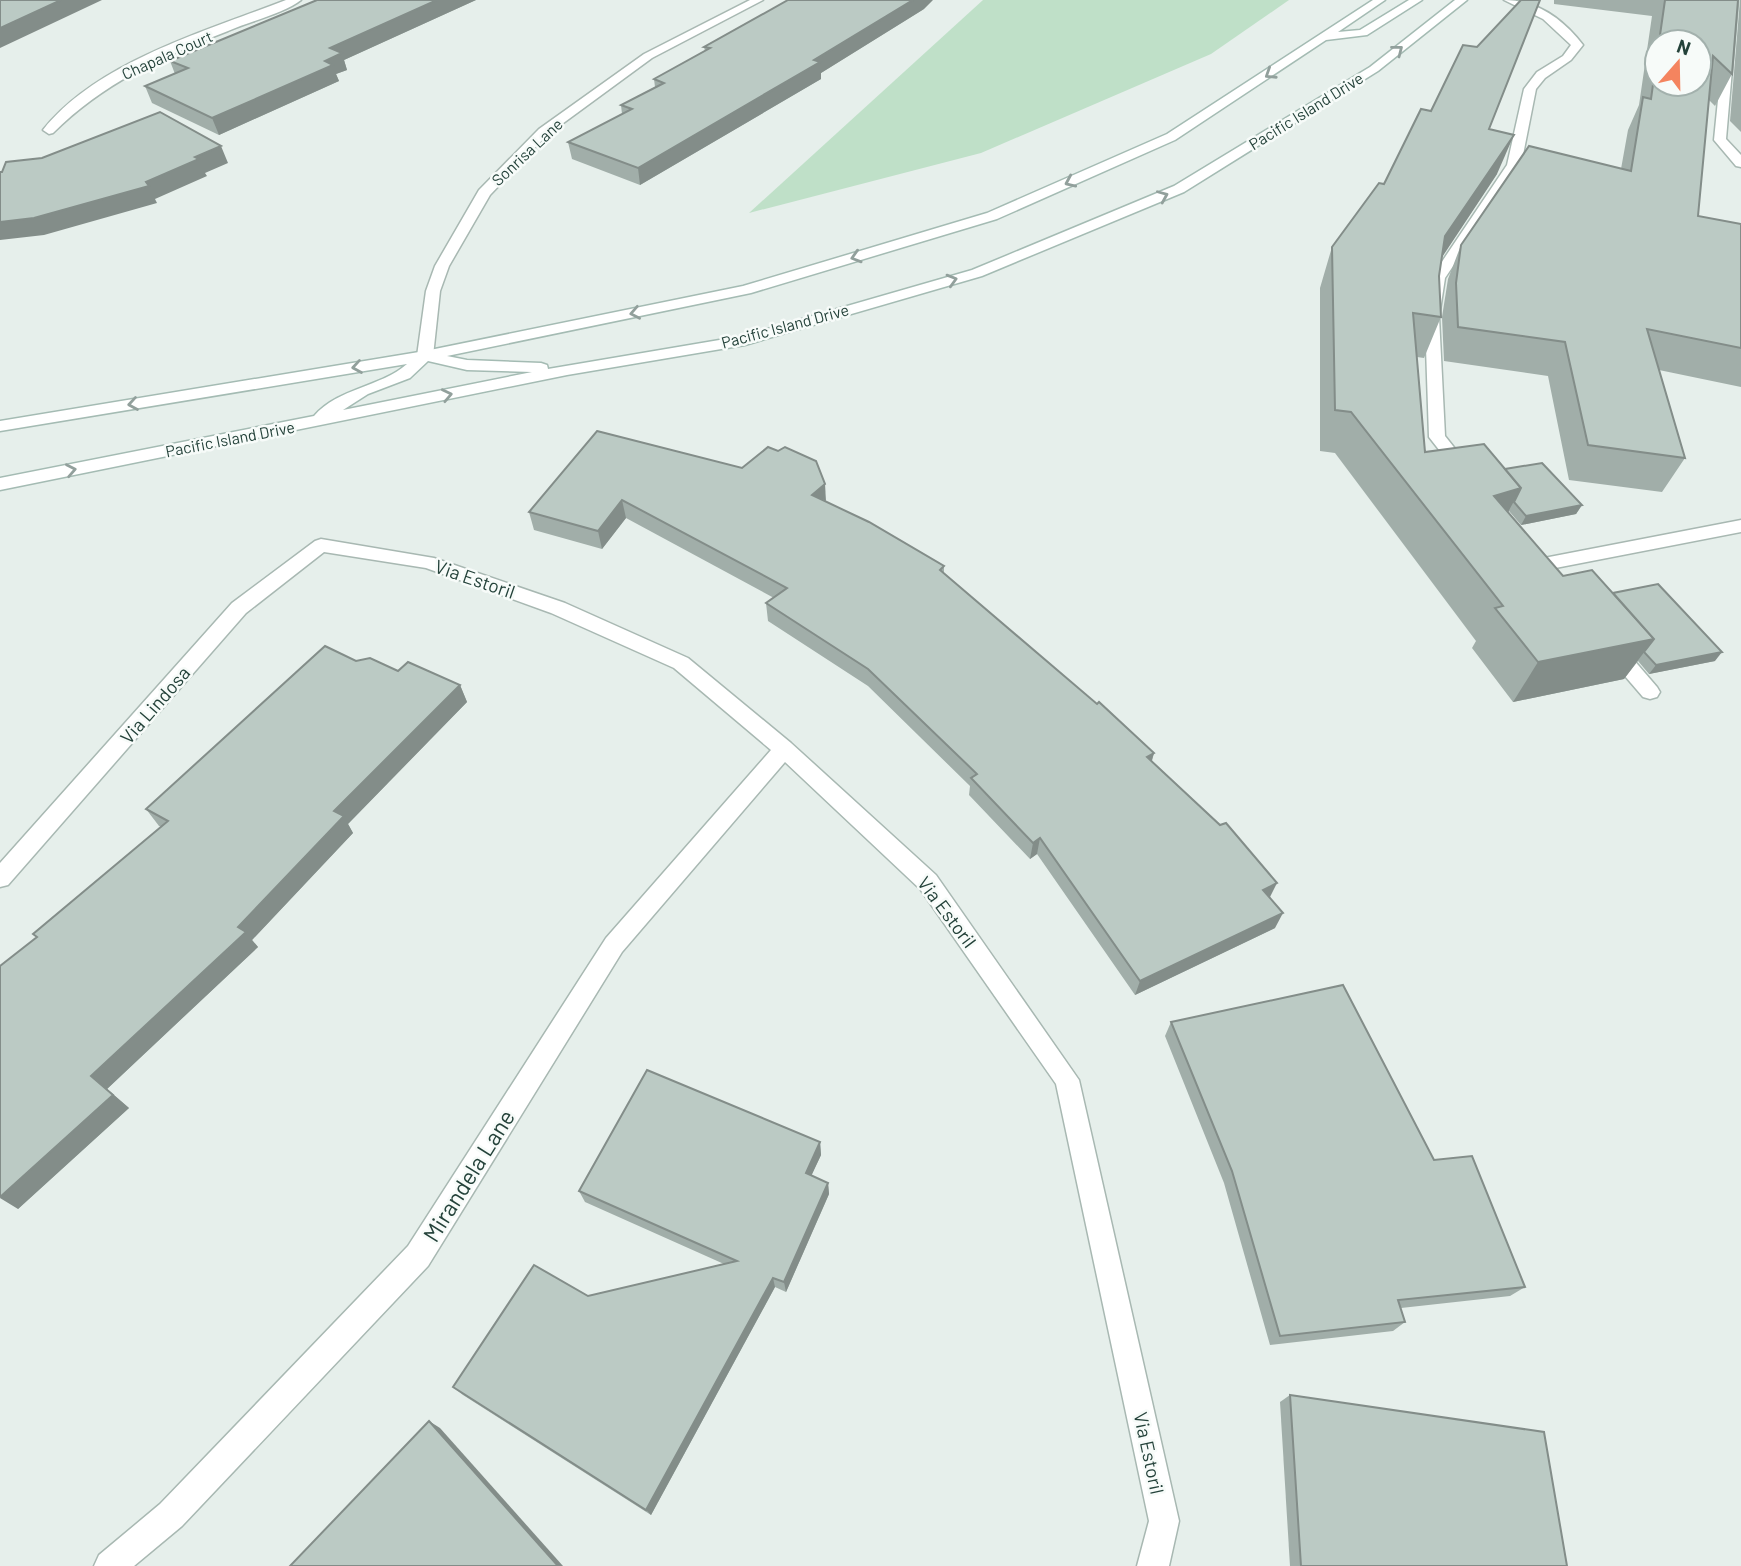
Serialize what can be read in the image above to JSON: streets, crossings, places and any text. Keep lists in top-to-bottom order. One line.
{"streets":{"main road":["Chapala Court","Pacific Island Drive","Sonrisa Lane","Via Estoril","Via Lindosa","Mirandela Lane"]},"crossings":[["Via Estoril","Via Lindosa"],["Via Estoril","Mirandela Lane"]],"north":"top"}
